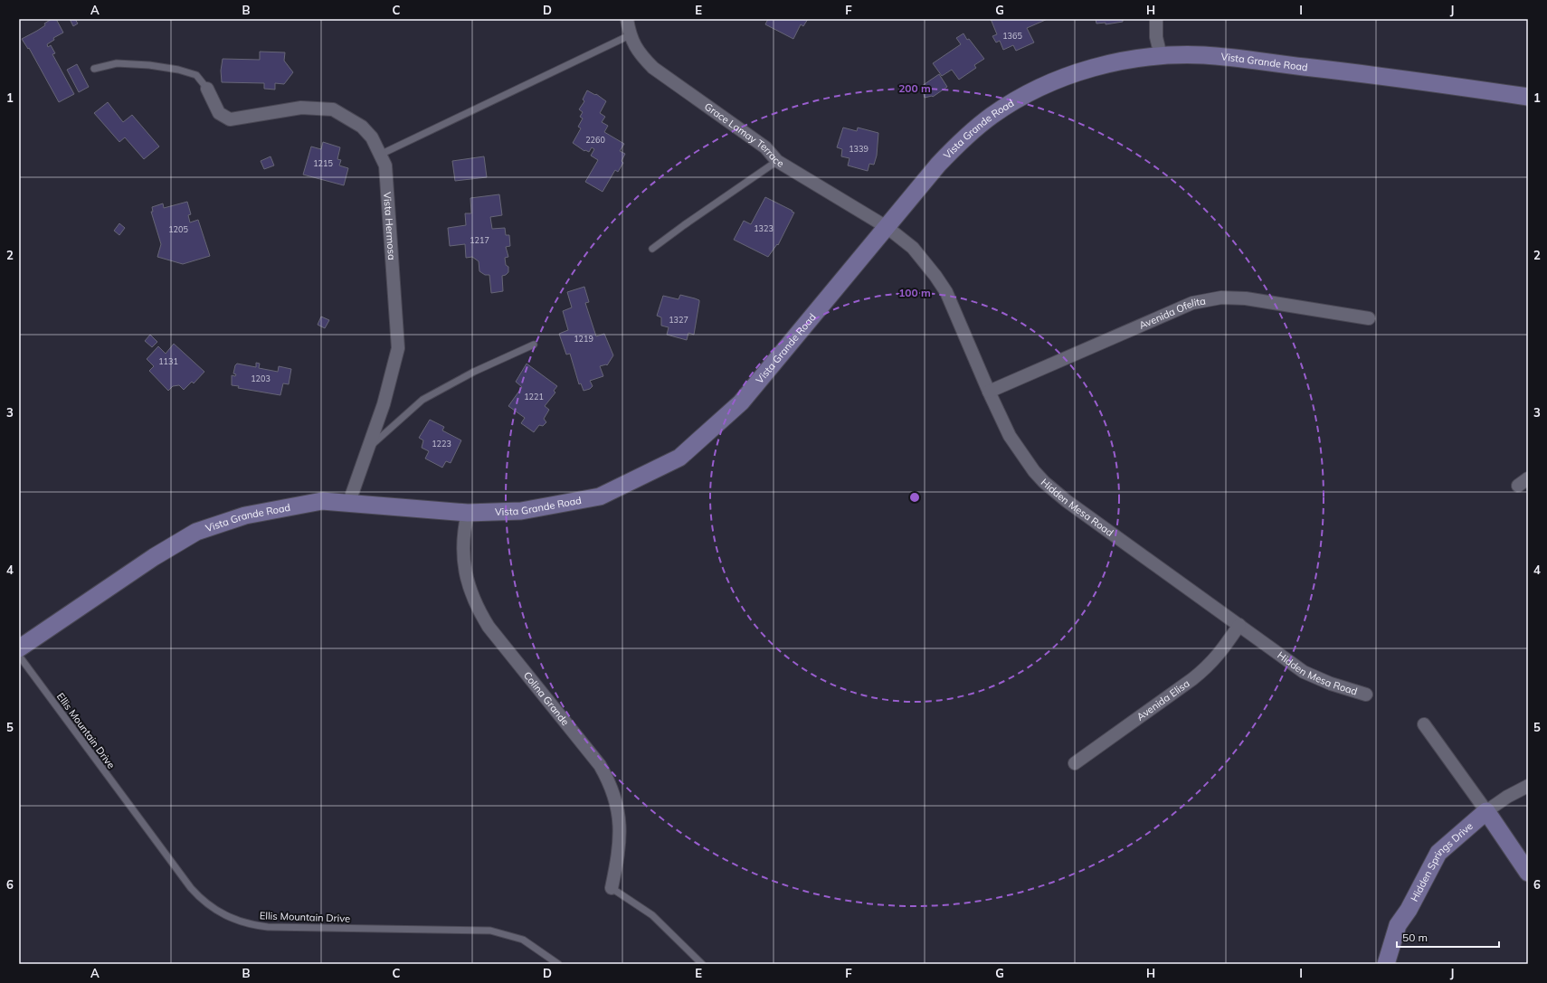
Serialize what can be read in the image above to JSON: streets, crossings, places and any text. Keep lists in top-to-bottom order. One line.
{"streets":{"street":["Vista Grande Road","Grace Lamay Terrace","Vista Hermosa","Avenida Ofelita","Hidden Mesa Road","Colina Grande","Avenida Elisa","Hidden Springs Drive"],"lane":["Ellis Mountain Drive"]},"crossings":[["Vista Grande Road","Grace Lamay Terrace"],["Vista Grande Road","Vista Hermosa"],["Vista Grande Road","Hidden Mesa Road"],["Vista Grande Road","Colina Grande"],["Grace Lamay Terrace","Hidden Mesa Road"],["Avenida Ofelita","Hidden Mesa Road"],["Hidden Mesa Road","Avenida Elisa"]],"house_numbers":["1365","2260","1339","1215","1323","1205","1217","1327","1219","1131","1203","1221","1223"],"scale_bar":"50 m","grid":{"columns":["A","B","C","D","E","F","G","H","I","J"],"rows":["1","2","3","4","5","6"]},"rings":["200 m","100 m"]}
